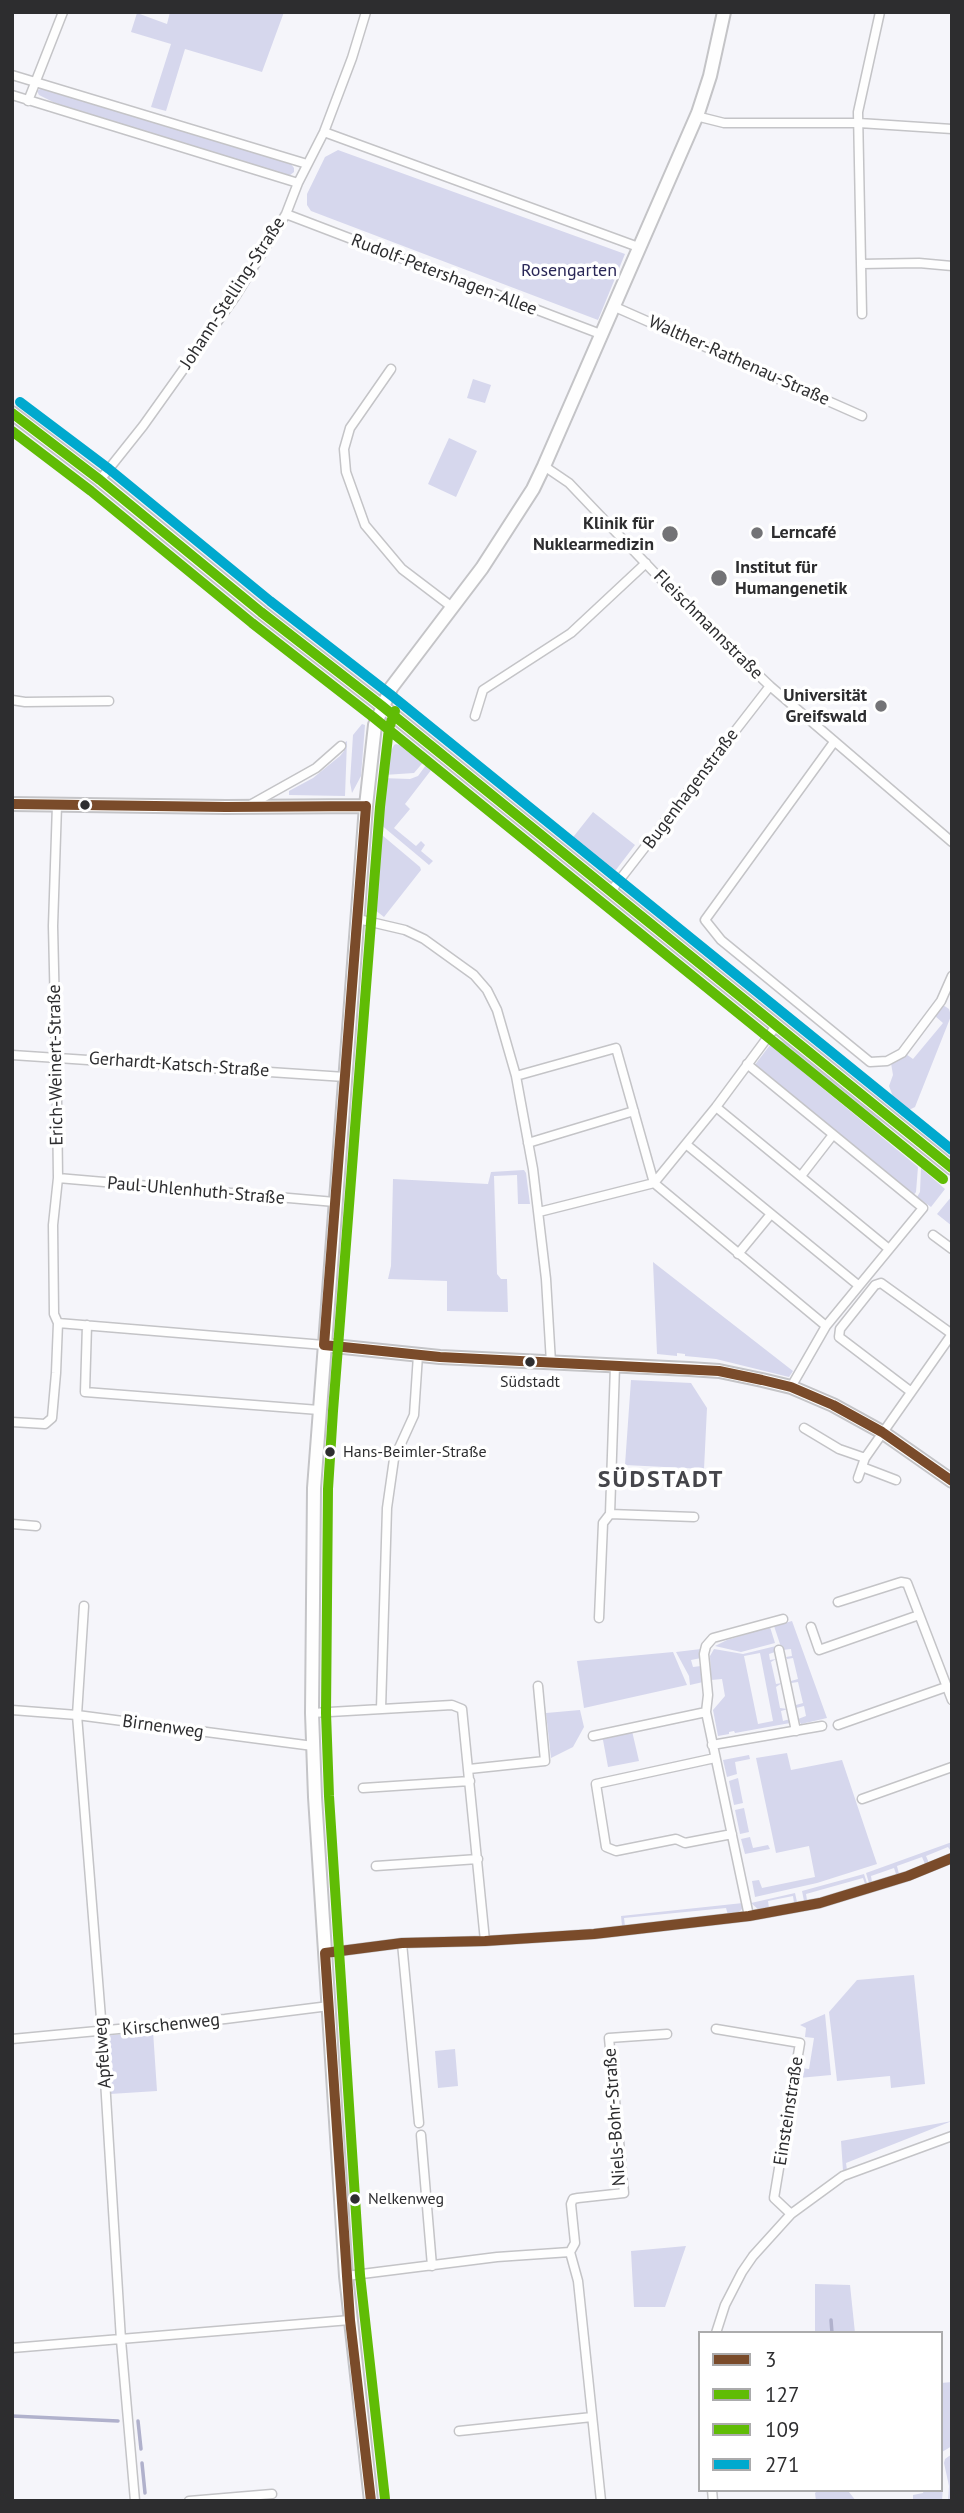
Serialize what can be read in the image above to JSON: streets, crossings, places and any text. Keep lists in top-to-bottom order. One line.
{"streets":{"street":["Rudolf-Petershagen-Allee","Johann-Stelling-Straße","Walther-Rathenau-Straße","Fleischmannstraße","Bugenhagenstraße","Erich-Weinert-Straße","Gerhardt-Katsch-Straße","Paul-Uhlenhuth-Straße","Birnenweg","Kirschenweg","Apfelweg","Einsteinstraße","Niels-Bohr-Straße"]},"crossings":[["Rudolf-Petershagen-Allee","Johann-Stelling-Straße"],["Fleischmannstraße","Bugenhagenstraße"],["Erich-Weinert-Straße","Gerhardt-Katsch-Straße"],["Erich-Weinert-Straße","Paul-Uhlenhuth-Straße"],["Birnenweg","Apfelweg"],["Kirschenweg","Apfelweg"]],"districts":["SÜDSTADT"],"parks":["Rosengarten"],"places":["Lerncafé","Klinik für Nuklearmedizin","Institut für Humangenetik","Universität Greifswald","Südstadt","Hans-Beimler-Straße","Nelkenweg"],"lines":["transit line 271","transit line 109","transit line 127","transit line 3"],"legend":["3","127","109","271"]}
